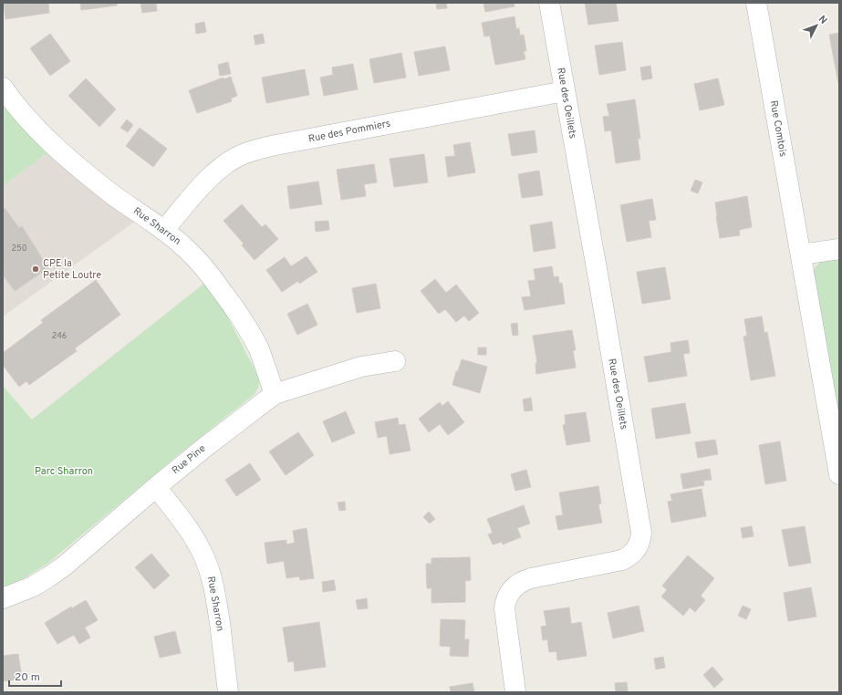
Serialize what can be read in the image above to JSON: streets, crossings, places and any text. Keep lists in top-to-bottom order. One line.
{"streets":{"street":["Rue des Oeillets","Rue Comtois","Rue des Pommiers","Rue Sharron","Rue Pine"]},"crossings":[["Rue des Oeillets","Rue des Pommiers"],["Rue des Pommiers","Rue Sharron"],["Rue Sharron","Rue Pine"]],"parks":["Parc Sharron"],"places":["CPE la Petite Loutre"],"house_numbers":["250","246"],"scale_bar":"20 m","north":"top right"}
